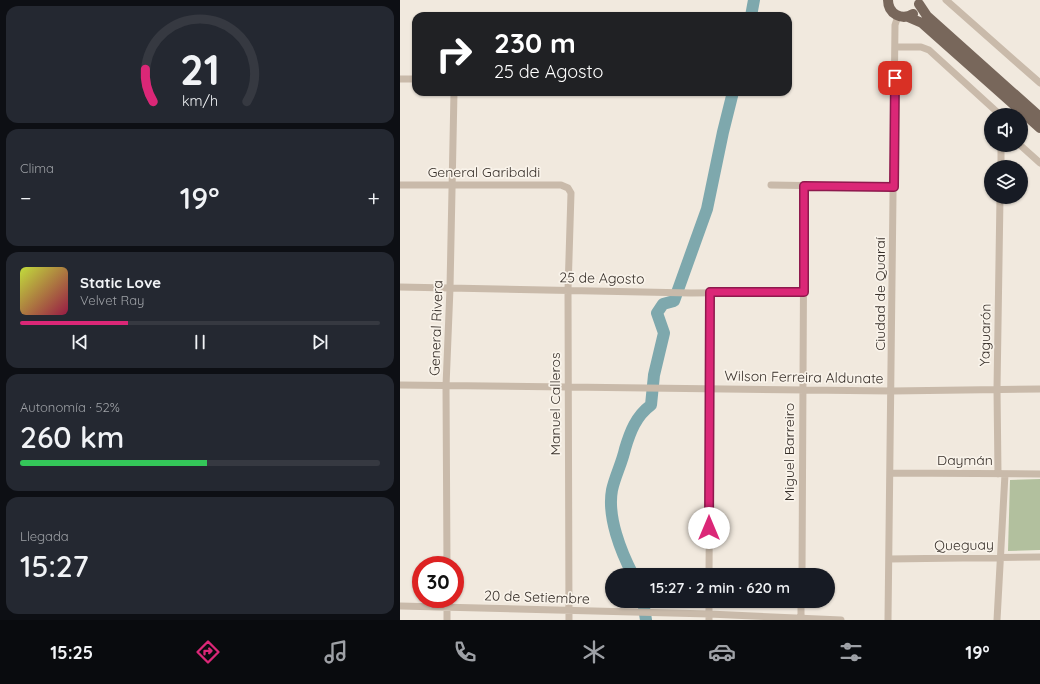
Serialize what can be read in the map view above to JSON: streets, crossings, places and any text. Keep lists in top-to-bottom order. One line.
{"streets":{"street":["General Garibaldi","25 de Agosto","Ciudad de Quaraí","General Rivera","Yaguarón","Wilson Ferreira Aldunate","Manuel Calleros","Miguel Barreiro","Daymán","Queguay","20 de Setiembre"]},"crossings":[["General Garibaldi","General Rivera"],["General Garibaldi","Manuel Calleros"],["25 de Agosto","General Rivera"],["25 de Agosto","Manuel Calleros"],["25 de Agosto","Miguel Barreiro"],["Ciudad de Quaraí","Wilson Ferreira Aldunate"],["Ciudad de Quaraí","Daymán"],["Ciudad de Quaraí","Queguay"],["General Rivera","Wilson Ferreira Aldunate"],["Yaguarón","Wilson Ferreira Aldunate"],["Yaguarón","Daymán"],["Yaguarón","Queguay"],["Wilson Ferreira Aldunate","Manuel Calleros"],["Wilson Ferreira Aldunate","Miguel Barreiro"],["Manuel Calleros","20 de Setiembre"]],"page":{"turn":["230 m","25 de Agosto"],"tile":["Clima",["Autonomía · 52%","260 km"],["Llegada","15:27"]],"heat":["−","19°","+"],"song":["Static Love","Velvet Ray"],"limit":"30","trip":"15:27 · 2 min · 620 m","tabs":["15:25","19°"],"gauge":["21","km/h"]}}
